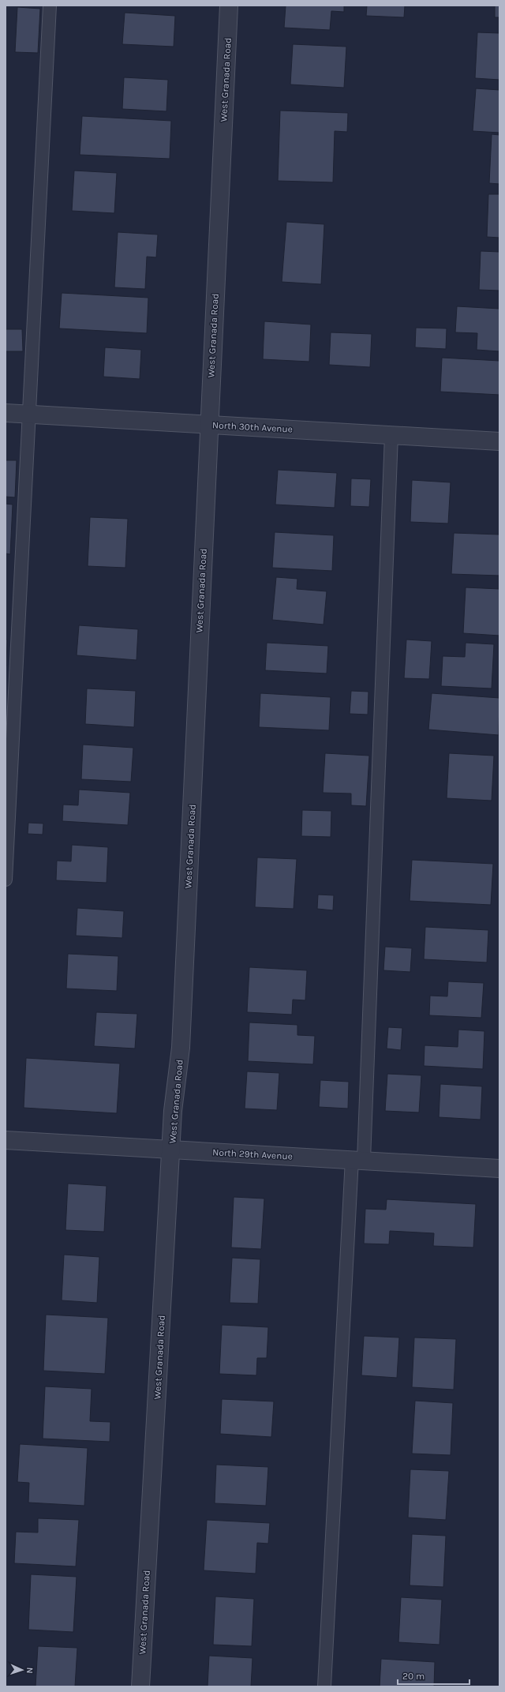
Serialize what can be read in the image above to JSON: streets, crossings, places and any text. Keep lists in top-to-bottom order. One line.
{"streets":{"street":["West Granada Road","North 30th Avenue","North 29th Avenue"]},"crossings":[["West Granada Road","North 30th Avenue"],["West Granada Road","North 29th Avenue"]],"scale_bar":"20 m","north":"right"}
